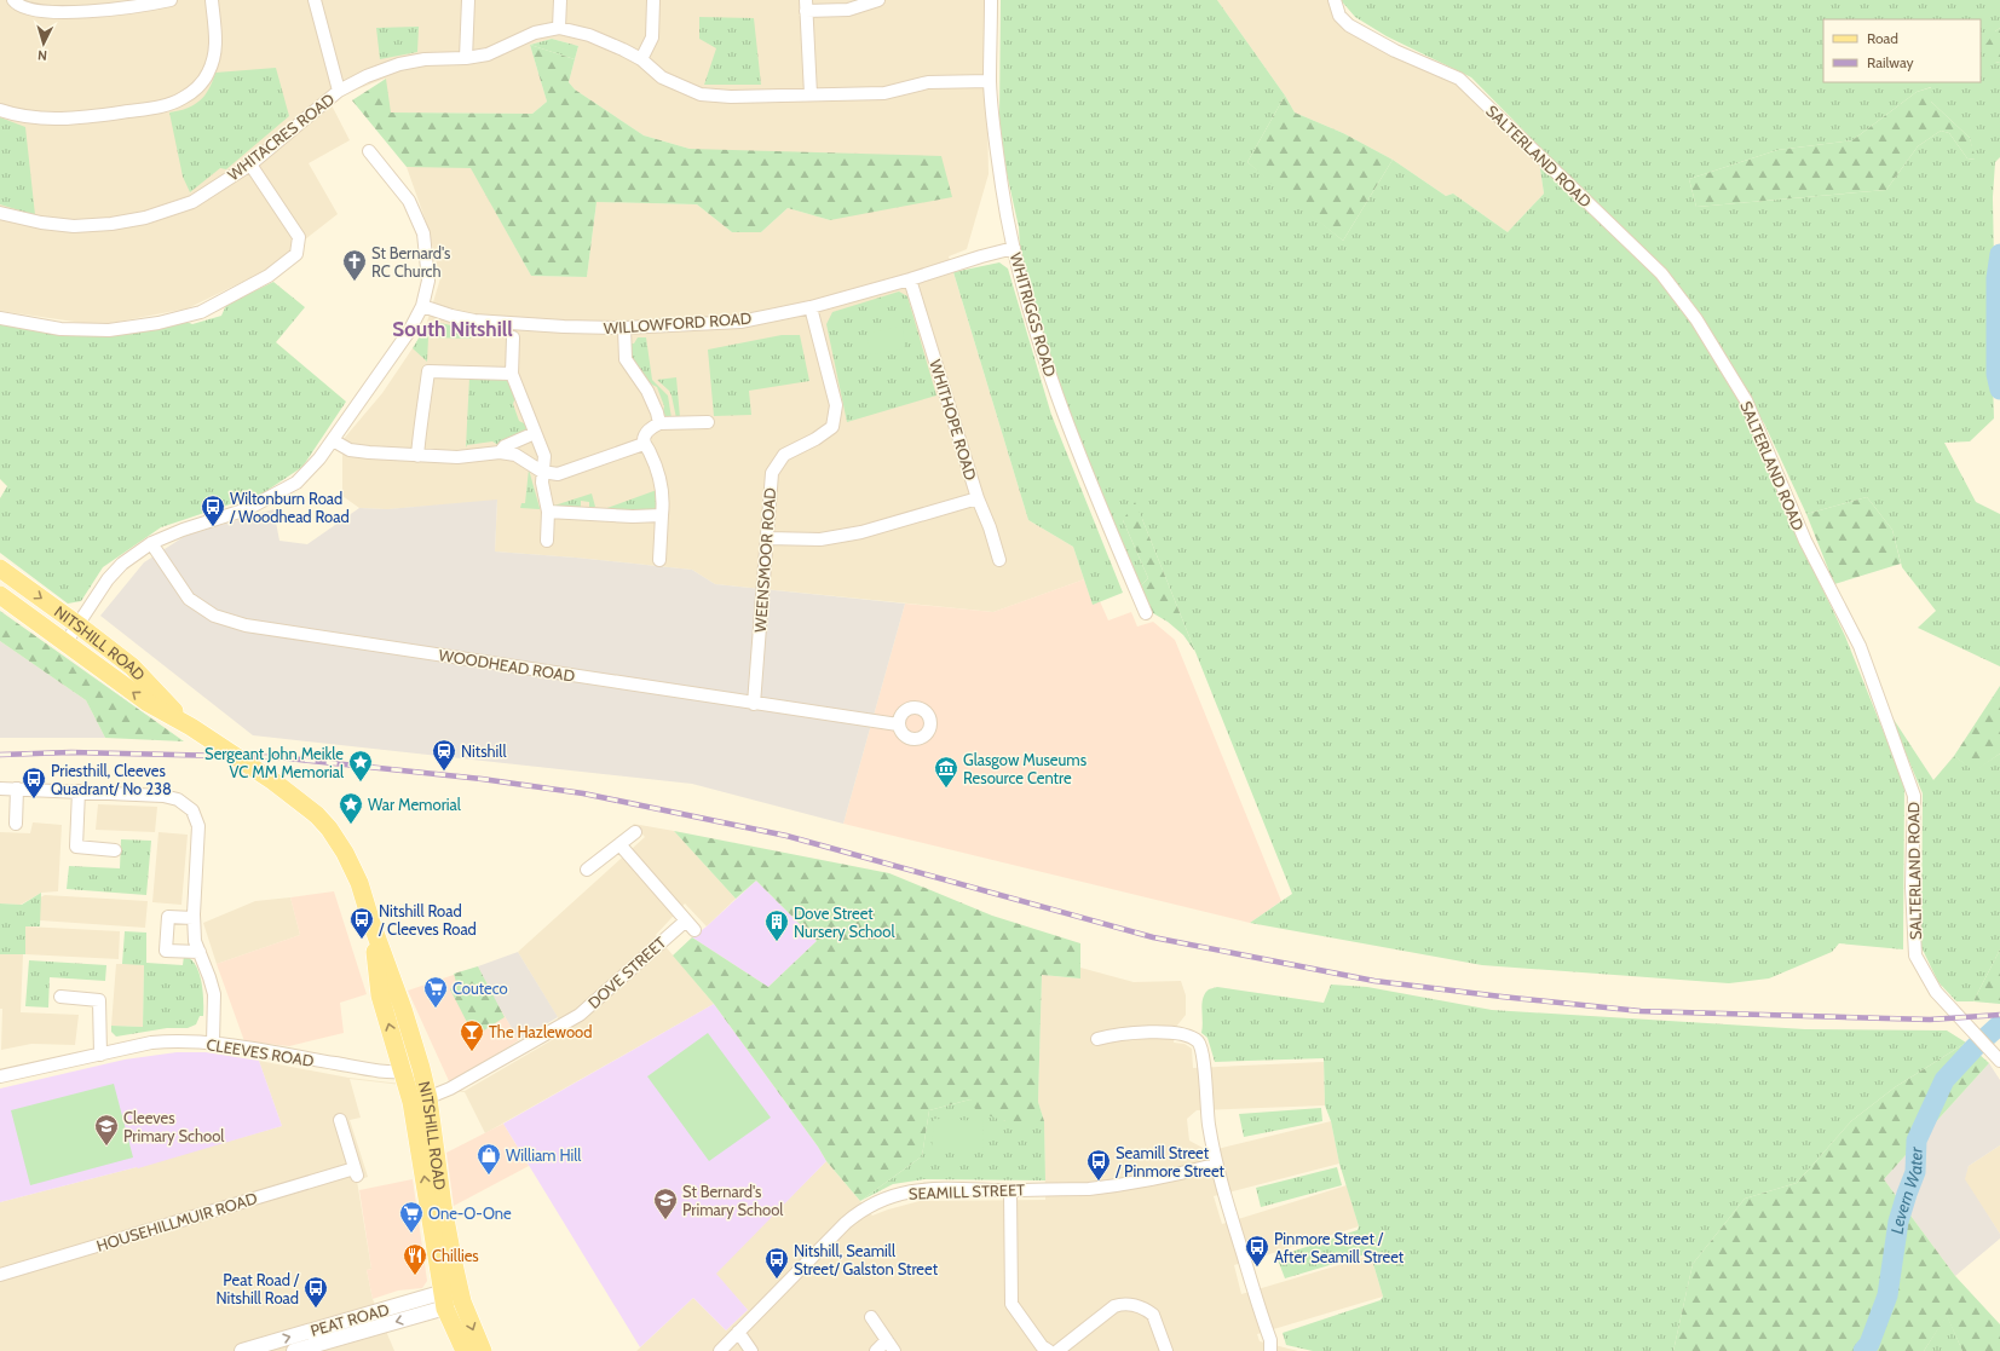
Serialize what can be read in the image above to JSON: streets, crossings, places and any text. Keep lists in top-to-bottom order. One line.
{"streets":{"main road":["NITSHILL ROAD"],"street":["WHITACRES ROAD","SALTERLAND ROAD","WHITRIGGS ROAD","WILLOWFORD ROAD","WHITHOPE ROAD","WEENSMOOR ROAD","WOODHEAD ROAD","DOVE STREET","CLEEVES ROAD","SEAMILL STREET","HOUSEHILLMUIR ROAD","PEAT ROAD"]},"crossings":[["WHITACRES ROAD","WHITRIGGS ROAD"],["WHITRIGGS ROAD","WILLOWFORD ROAD"],["WILLOWFORD ROAD","WHITHOPE ROAD"],["WILLOWFORD ROAD","WEENSMOOR ROAD"],["WEENSMOOR ROAD","WOODHEAD ROAD"],["NITSHILL ROAD","DOVE STREET"],["NITSHILL ROAD","CLEEVES ROAD"],["NITSHILL ROAD","PEAT ROAD"]],"districts":["South Nitshill"],"water":["Levern Water"],"places":{"church":["St Bernard's RC Church"],"bus stop":["Wiltonburn Road / Woodhead Road","Priesthill, Cleeves Quadrant/ No 238","Nitshill Road / Cleeves Road","Seamill Street / Pinmore Street","Pinmore Street / After Seamill Street","Nitshill, Seamill Street/ Galston Street","Peat Road / Nitshill Road"],"station":["Nitshill"],"place":["Sergeant John Meikle VC MM Memorial","War Memorial"],"museum":["Glasgow Museums Resource Centre"],"building":["Dove Street Nursery School"],"supermarket":["Couteco","One-O-One"],"bar":["The Hazlewood"],"school or university":["Cleeves Primary School","St Bernard's Primary School"],"shop":["William Hill"],"restaurant":["Chillies"]},"legend":["Road","Railway"],"north":"bottom"}
